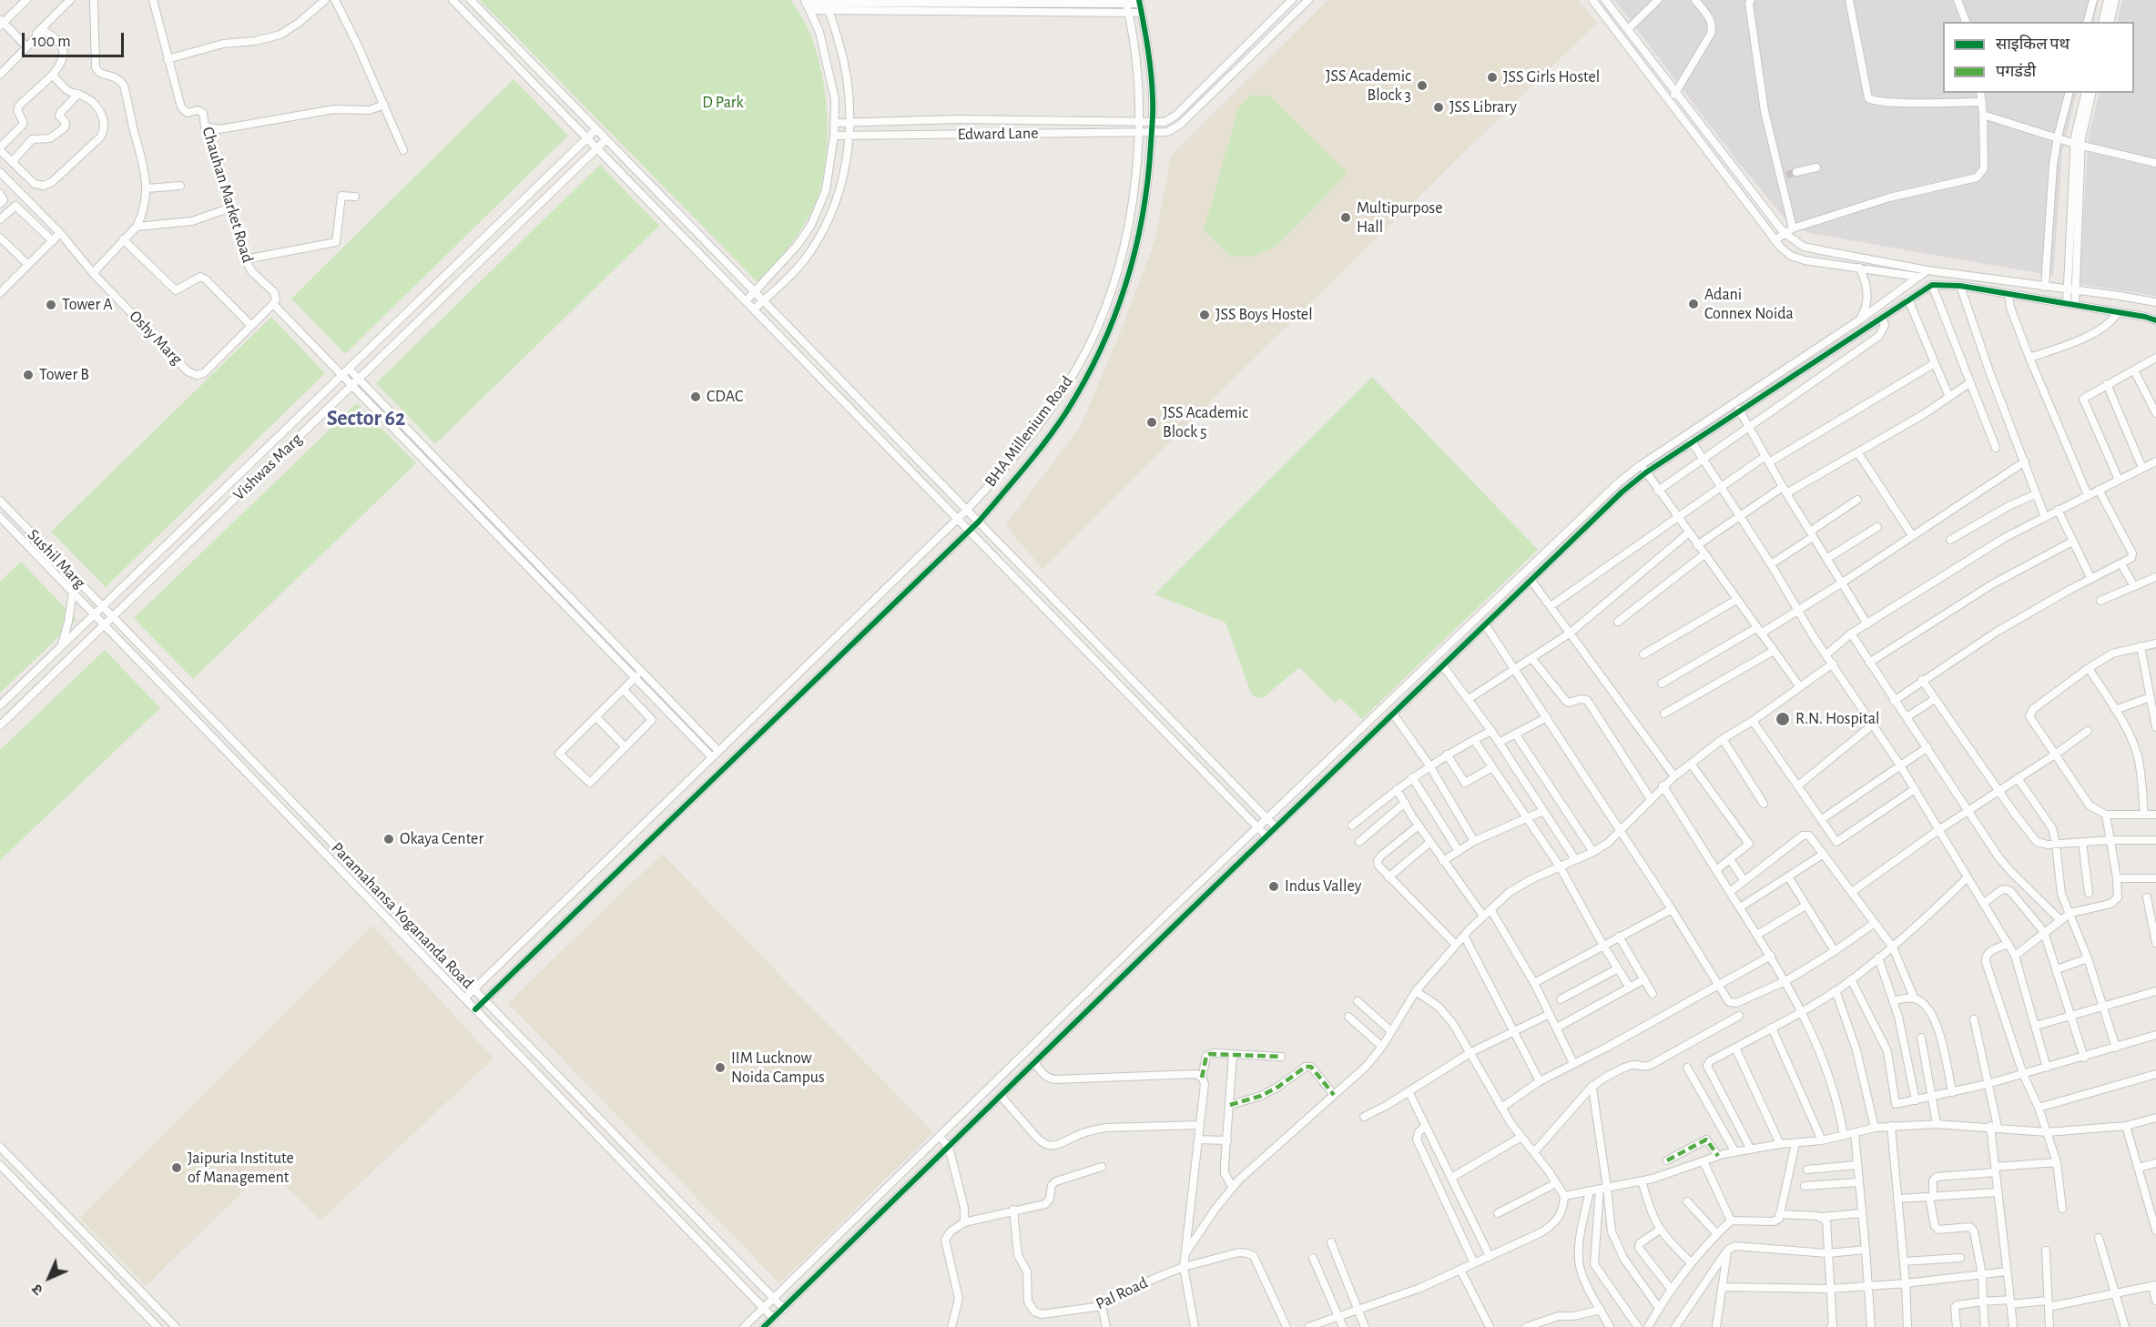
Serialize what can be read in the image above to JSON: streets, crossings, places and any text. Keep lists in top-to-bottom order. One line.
{"streets":{"street":["Edward Lane","Chauhan Market Road","Oshy Marg","BHA Millenium Road","Vishwas Marg","Sushil Marg","Paramahansa Yogananda Road","Pal Road"]},"crossings":[["Edward Lane","BHA Millenium Road"],["Chauhan Market Road","Oshy Marg"],["BHA Millenium Road","Paramahansa Yogananda Road"],["Vishwas Marg","Sushil Marg"],["Vishwas Marg","Paramahansa Yogananda Road"],["Sushil Marg","Paramahansa Yogananda Road"]],"districts":["Sector 62"],"parks":["D Park"],"places":["JSS Girls Hostel","JSS Academic Block 3","JSS Library","Multipurpose Hall","Adani Connex Noida","Tower A","JSS Boys Hostel","Tower B","CDAC","JSS Academic Block 5","R.N. Hospital","Okaya Center","Indus Valley","IIM Lucknow Noida Campus","Jaipuria Institute of Management"],"legend":["साइकिल पथ","पगडंडी"],"scale_bar":"100 m","north":"bottom left"}
